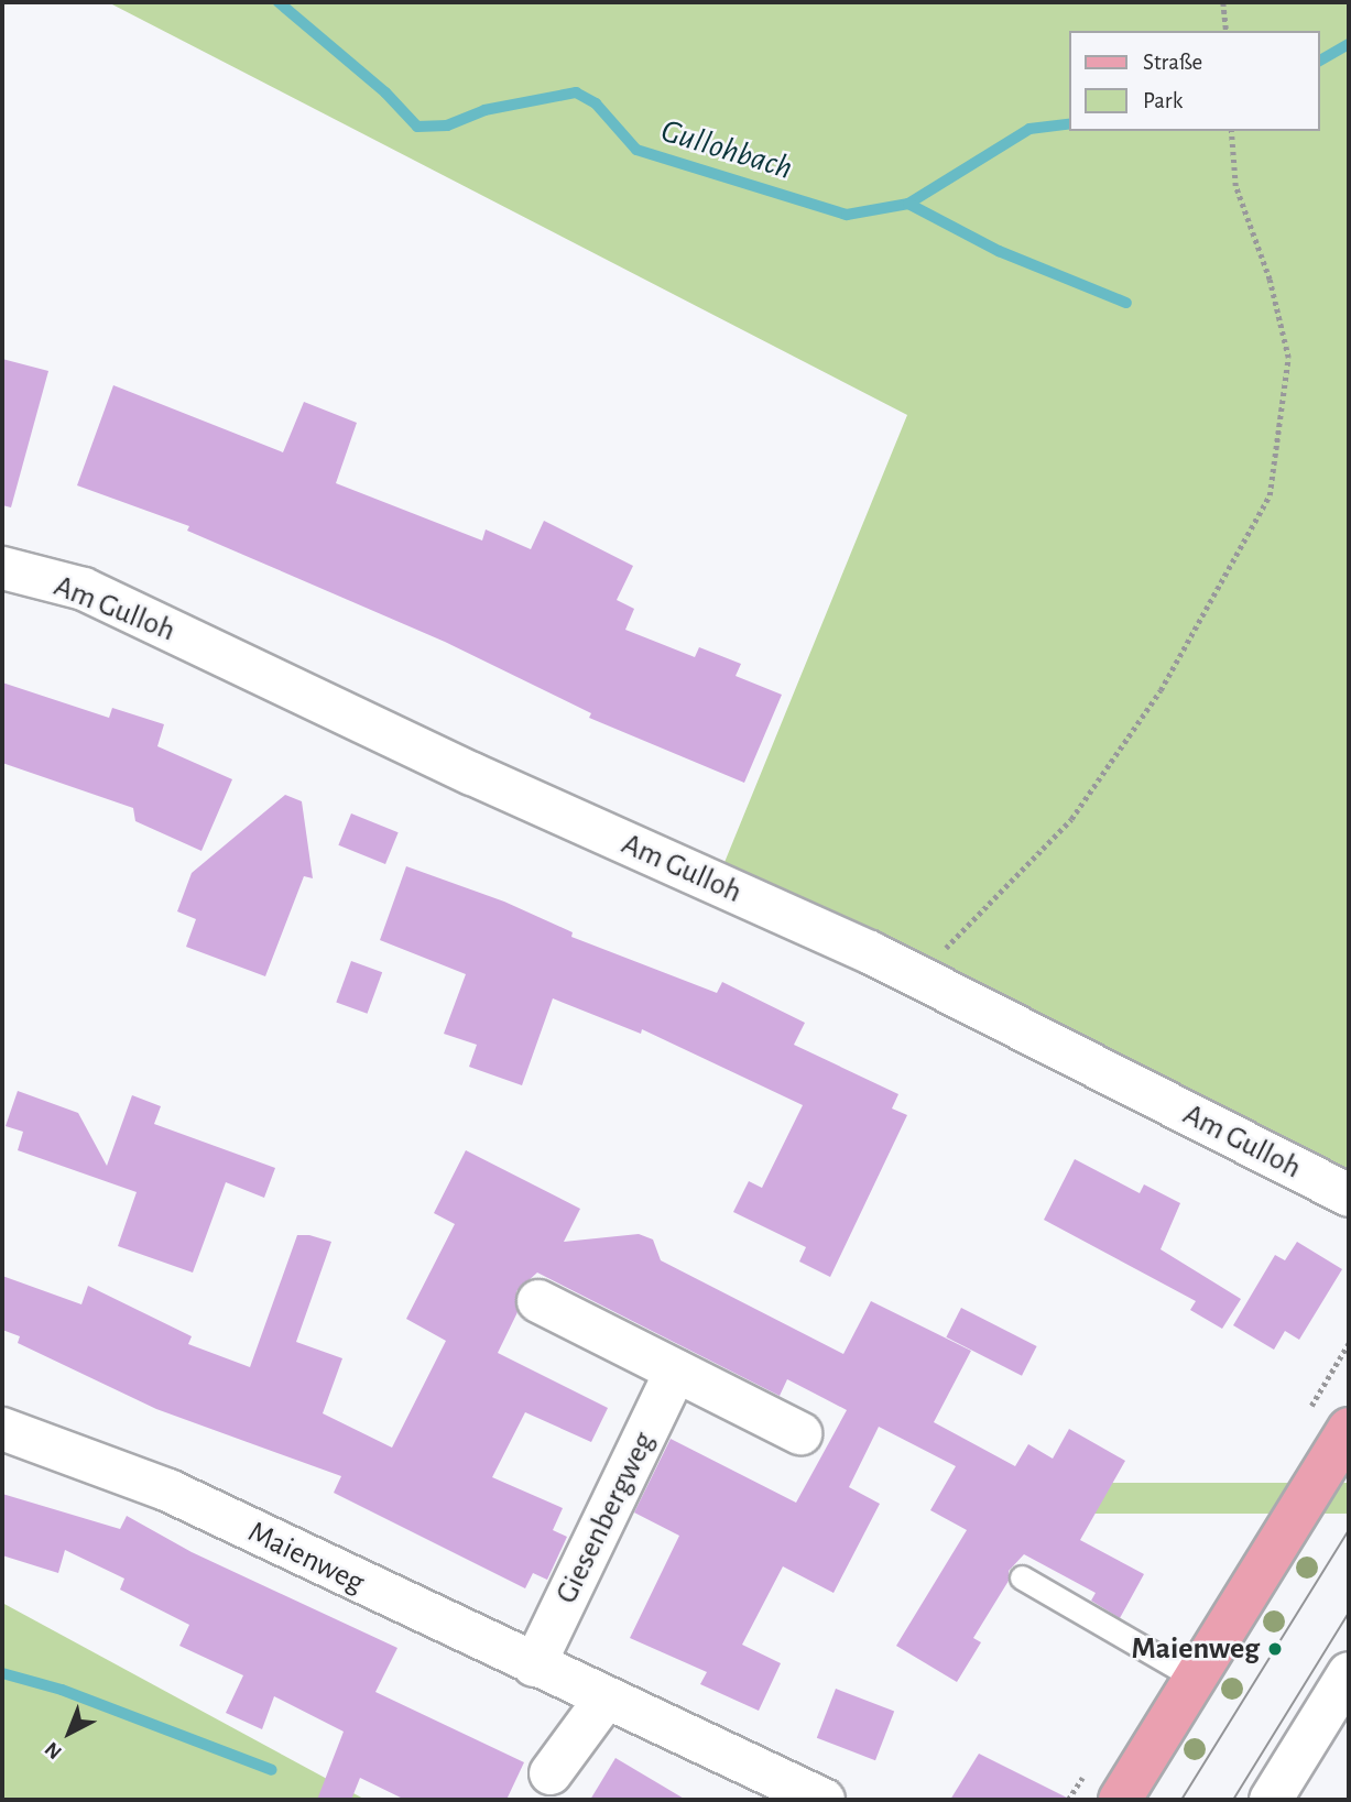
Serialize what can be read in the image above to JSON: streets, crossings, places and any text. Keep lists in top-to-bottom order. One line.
{"streets":{"street":["Am Gulloh","Giesenbergweg","Maienweg"]},"crossings":[["Giesenbergweg","Maienweg"]],"water":["Gullohbach"],"places":["Maienweg"],"legend":["Straße","Park"],"north":"bottom left"}
